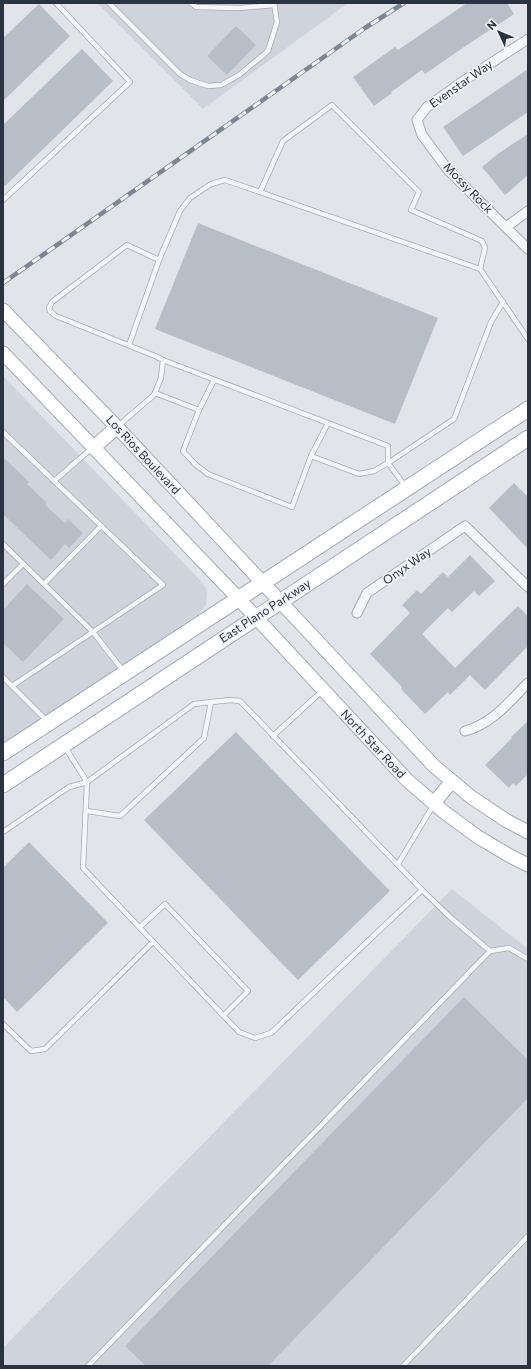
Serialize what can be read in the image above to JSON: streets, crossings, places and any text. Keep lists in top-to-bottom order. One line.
{"streets":{"main road":["Los Rios Boulevard","East Plano Parkway","North Star Road"],"street":["Evenstar Way","Mossy Rock","Onyx Way"]},"crossings":[["Evenstar Way","Mossy Rock"],["Los Rios Boulevard","East Plano Parkway"],["East Plano Parkway","North Star Road"]],"north":"top left"}
